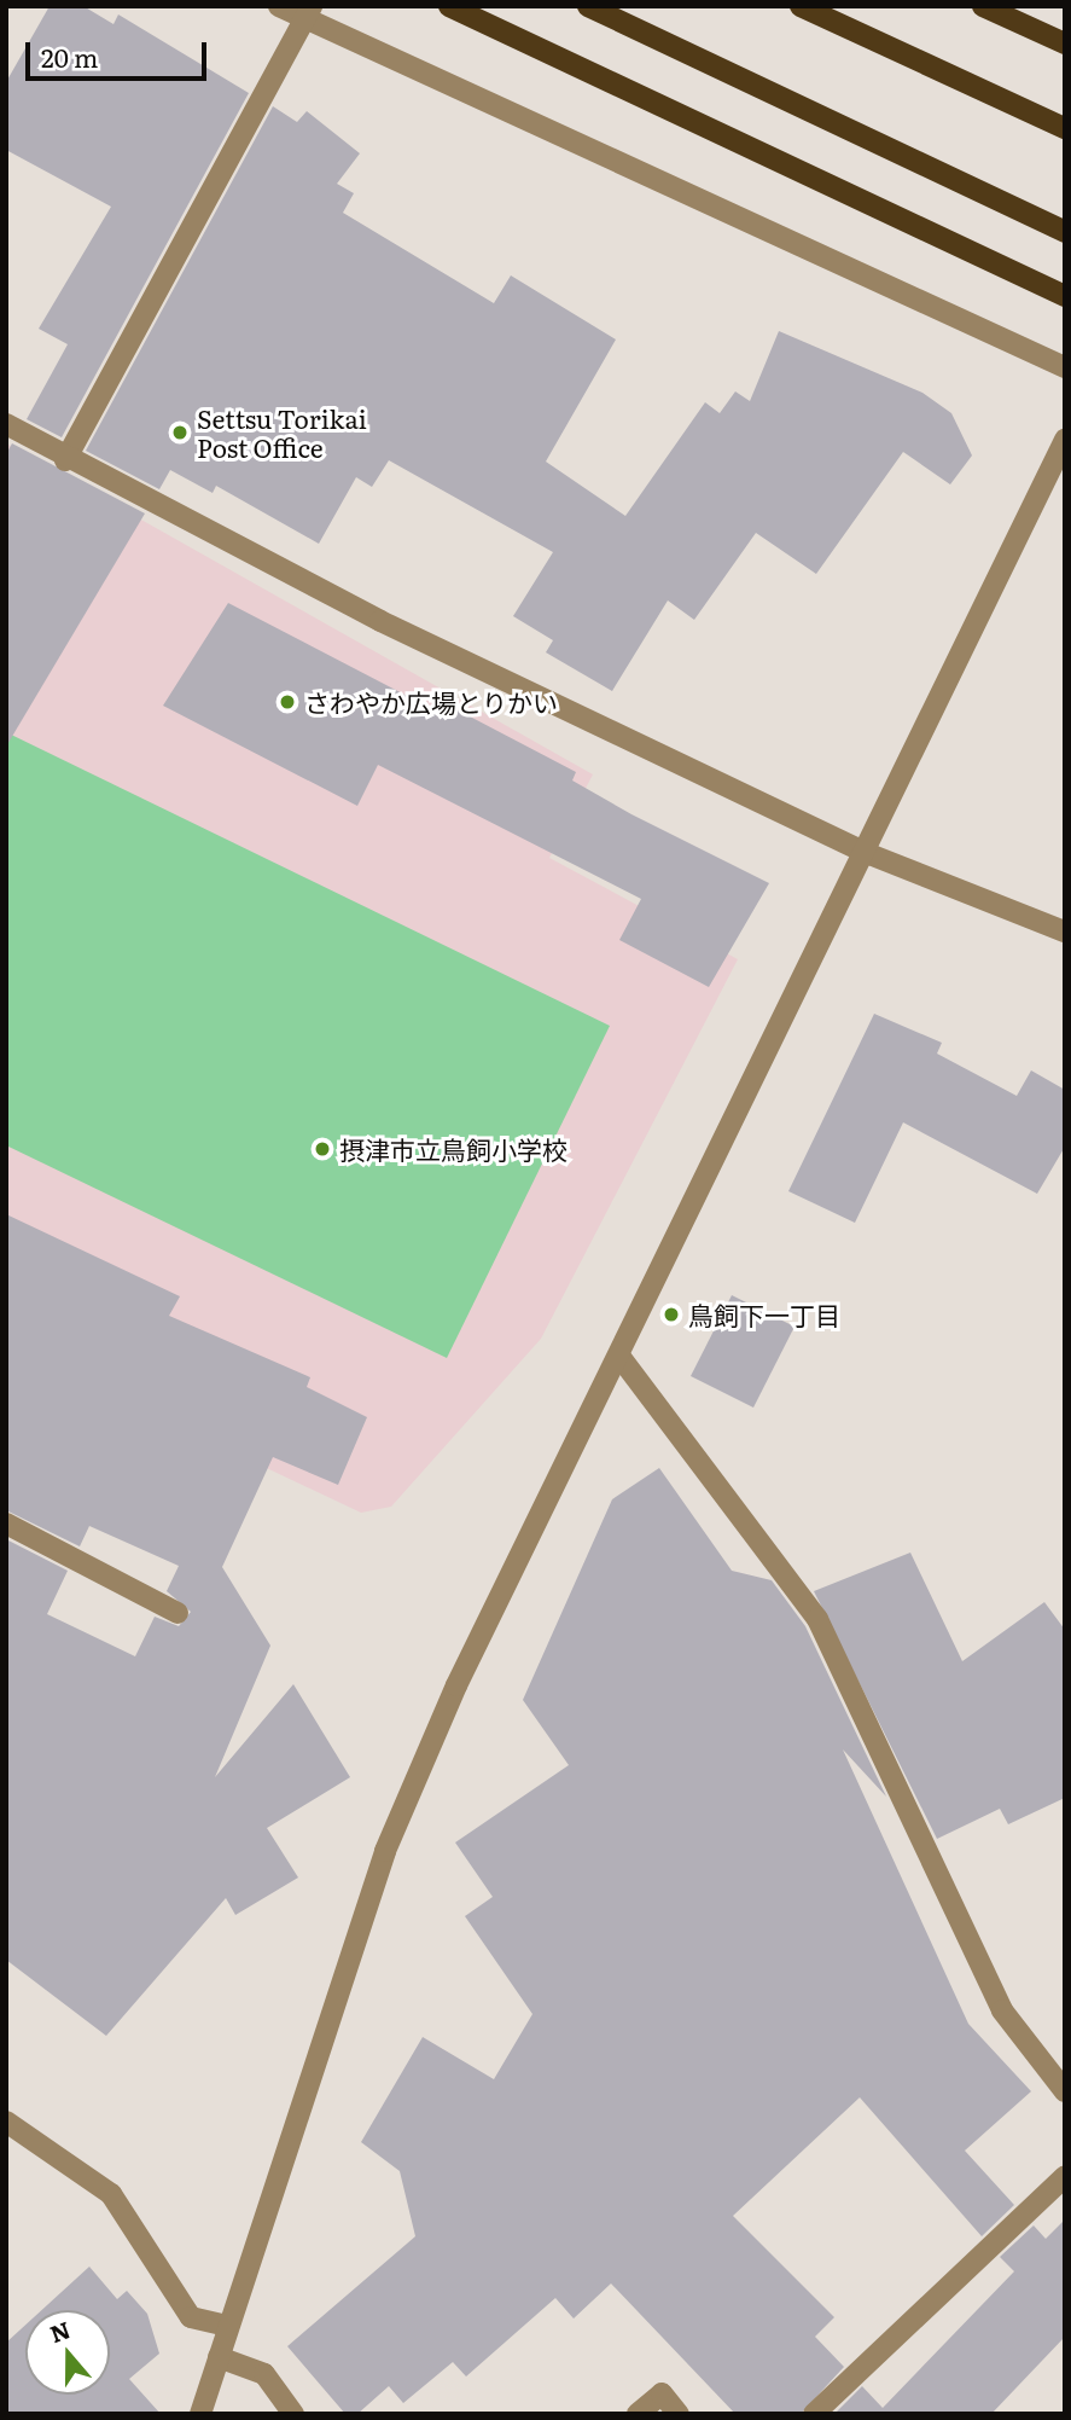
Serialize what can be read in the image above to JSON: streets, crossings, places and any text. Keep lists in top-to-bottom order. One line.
{"places":["Settsu Torikai Post Office","さわやか広場とりかい","摂津市立鳥飼小学校","鳥飼下一丁目"],"scale_bar":"20 m","north":"top"}
